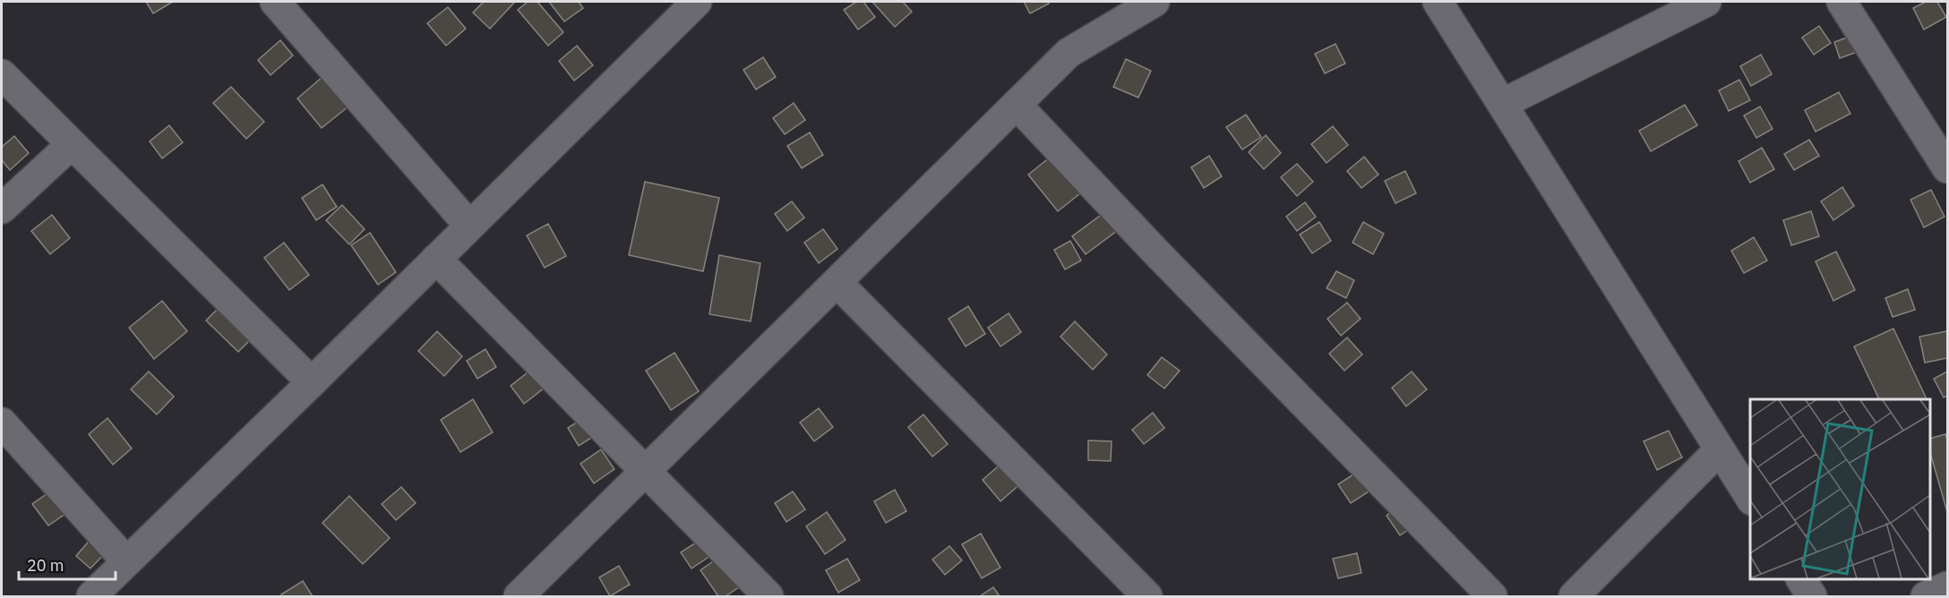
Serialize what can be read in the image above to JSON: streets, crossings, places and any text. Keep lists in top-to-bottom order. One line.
{"scale_bar":"20 m"}
